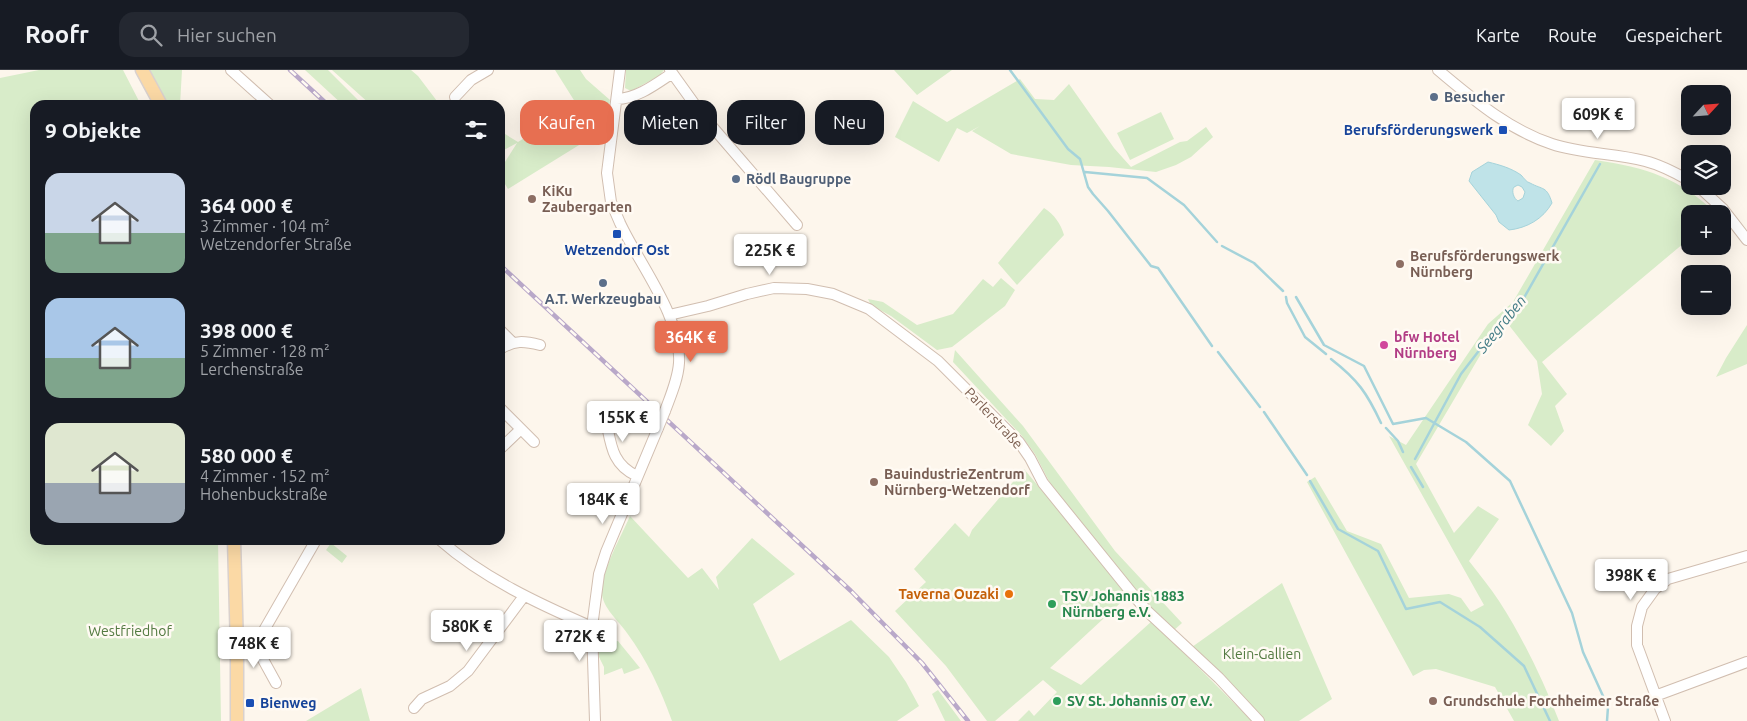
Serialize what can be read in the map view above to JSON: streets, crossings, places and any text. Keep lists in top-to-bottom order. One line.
{"streets":{"street":["Parlerstraße"]},"water":["Seegraben"],"parks":["Westfriedhof","Klein-Gallien"],"places":{"other":["Besucher","Rödl Baugruppe","KiKu Zaubergarten","Berufsförderungswerk Nürnberg","A.T. Werkzeugbau","bfw Hotel Nürnberg","BauindustrieZentrum Nürnberg-Wetzendorf","Taverna Ouzaki","TSV Johannis 1883 Nürnberg e.V.","SV St. Johannis 07 e.V.","Grundschule Forchheimer Straße"],"transit":["Berufsförderungswerk","Wetzendorf Ost","Bienweg"]},"north":"top right","page":{"header":"Roofr","search":"Hier suchen","nav":["Karte","Route","Gespeichert"],"map_buttons":["+","−"],"price":["609K €","225K €","364K €","155K €","184K €","398K €","580K €","272K €","748K €"],"chip":["Kaufen","Mieten","Filter","Neu"],"heading":"9 Objekte","list":[{"name":"364 000 €","note":"3 Zimmer · 104 m² · Wetzendorfer Straße"},{"name":"398 000 €","note":"5 Zimmer · 128 m² · Lerchenstraße"},{"name":"580 000 €","note":"4 Zimmer · 152 m² · Hohenbuckstraße"}]}}
